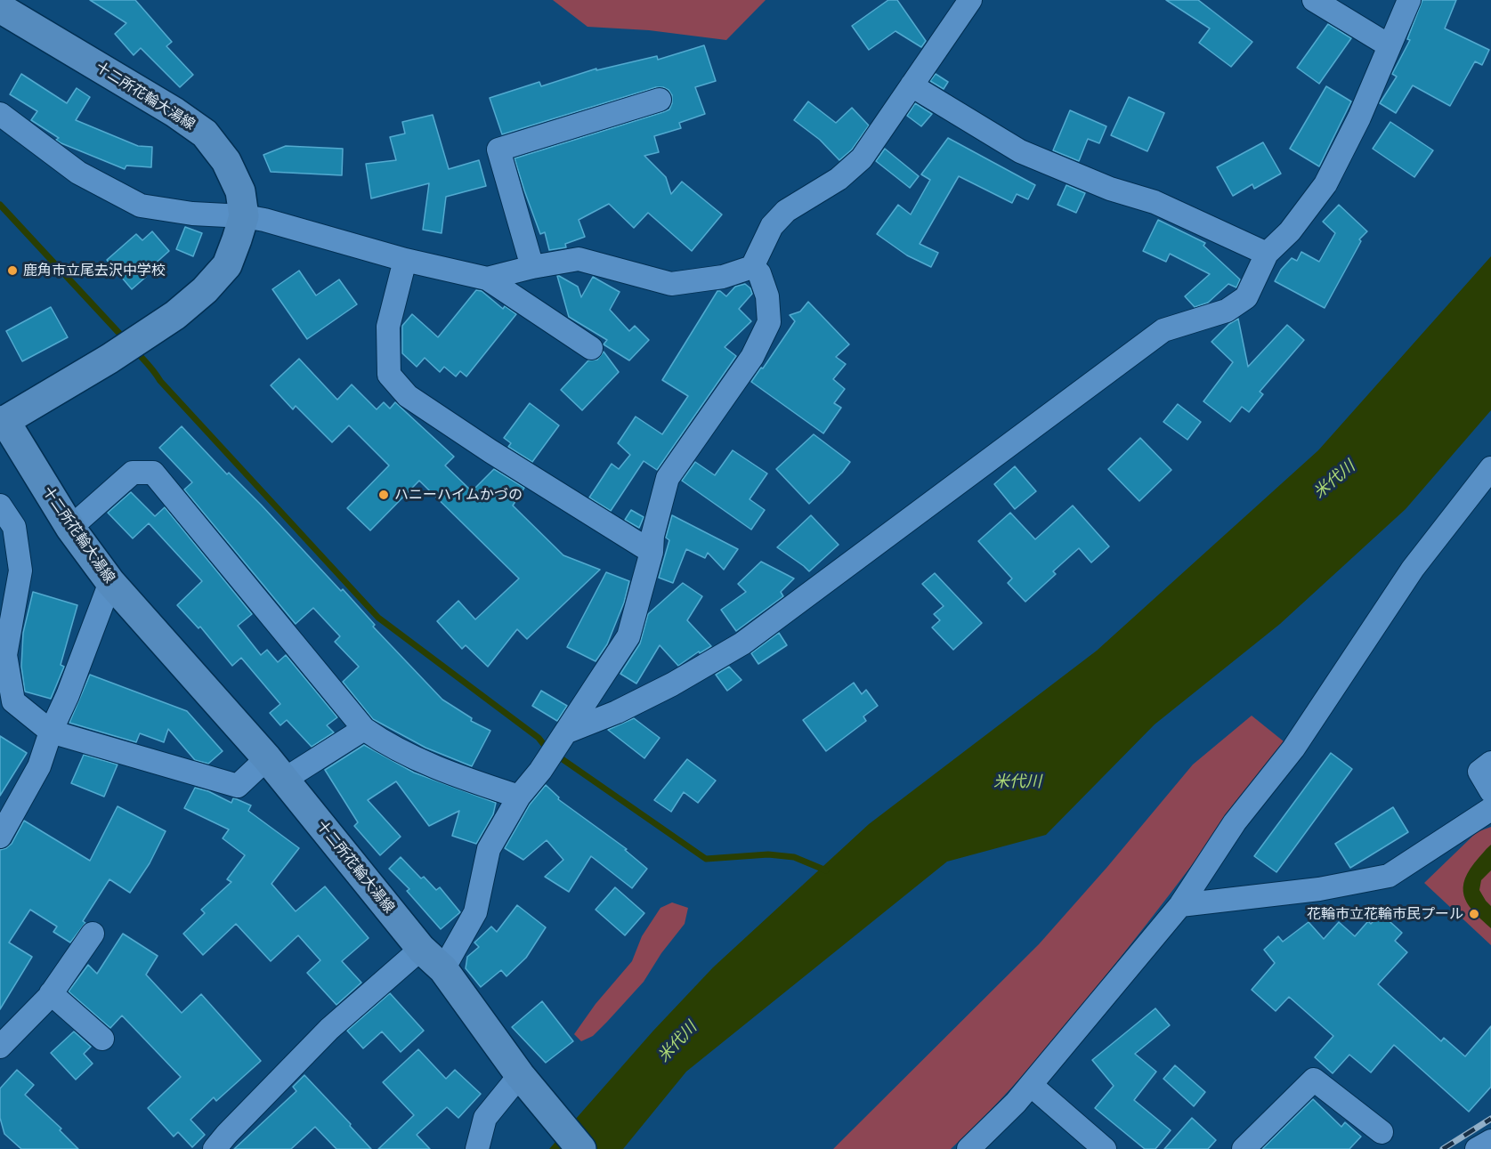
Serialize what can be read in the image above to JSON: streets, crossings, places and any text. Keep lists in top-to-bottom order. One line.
{"streets":{"main road":["十二所花輪大湯線"]},"water":["米代川"],"places":["鹿角市立尾去沢中学校","ハニーハイムかづの","花輪市立花輪市民プール"]}
